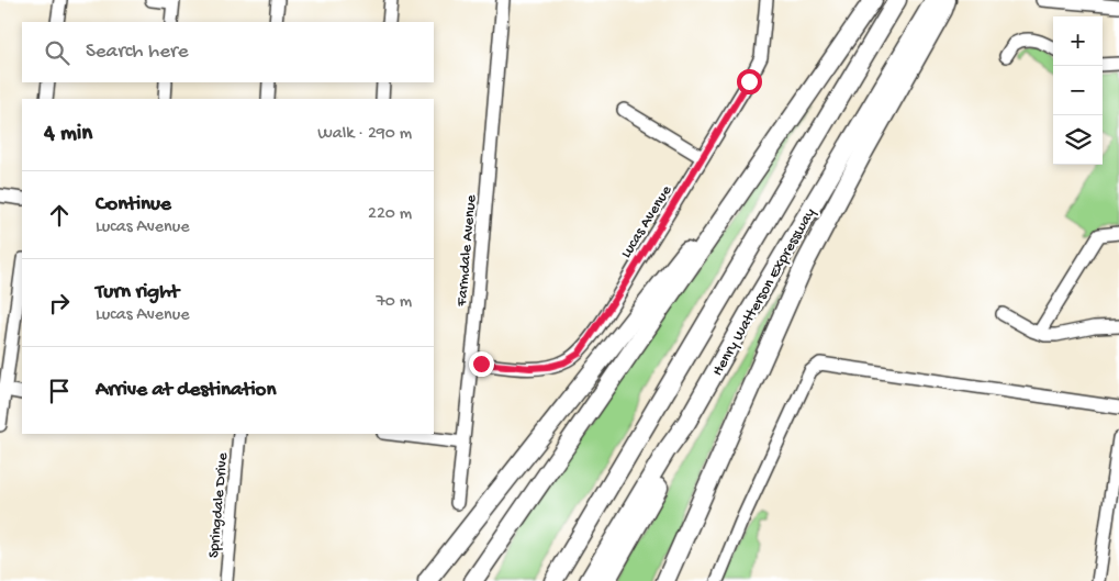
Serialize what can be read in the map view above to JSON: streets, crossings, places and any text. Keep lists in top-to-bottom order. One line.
{"streets":{"highway":["Henry Watterson Expressway"],"street":["Lucas Avenue","Farmdale Avenue","Springdale Drive"]},"crossings":[["Lucas Avenue","Farmdale Avenue"]],"page":{"map_buttons":["+","−"],"search":"Search here","heading":["4 min","Walk · 290 m"],"list":[["Continue","Lucas Avenue","220 m"],["Turn right","Lucas Avenue","70 m"],"Arrive at destination"]}}
